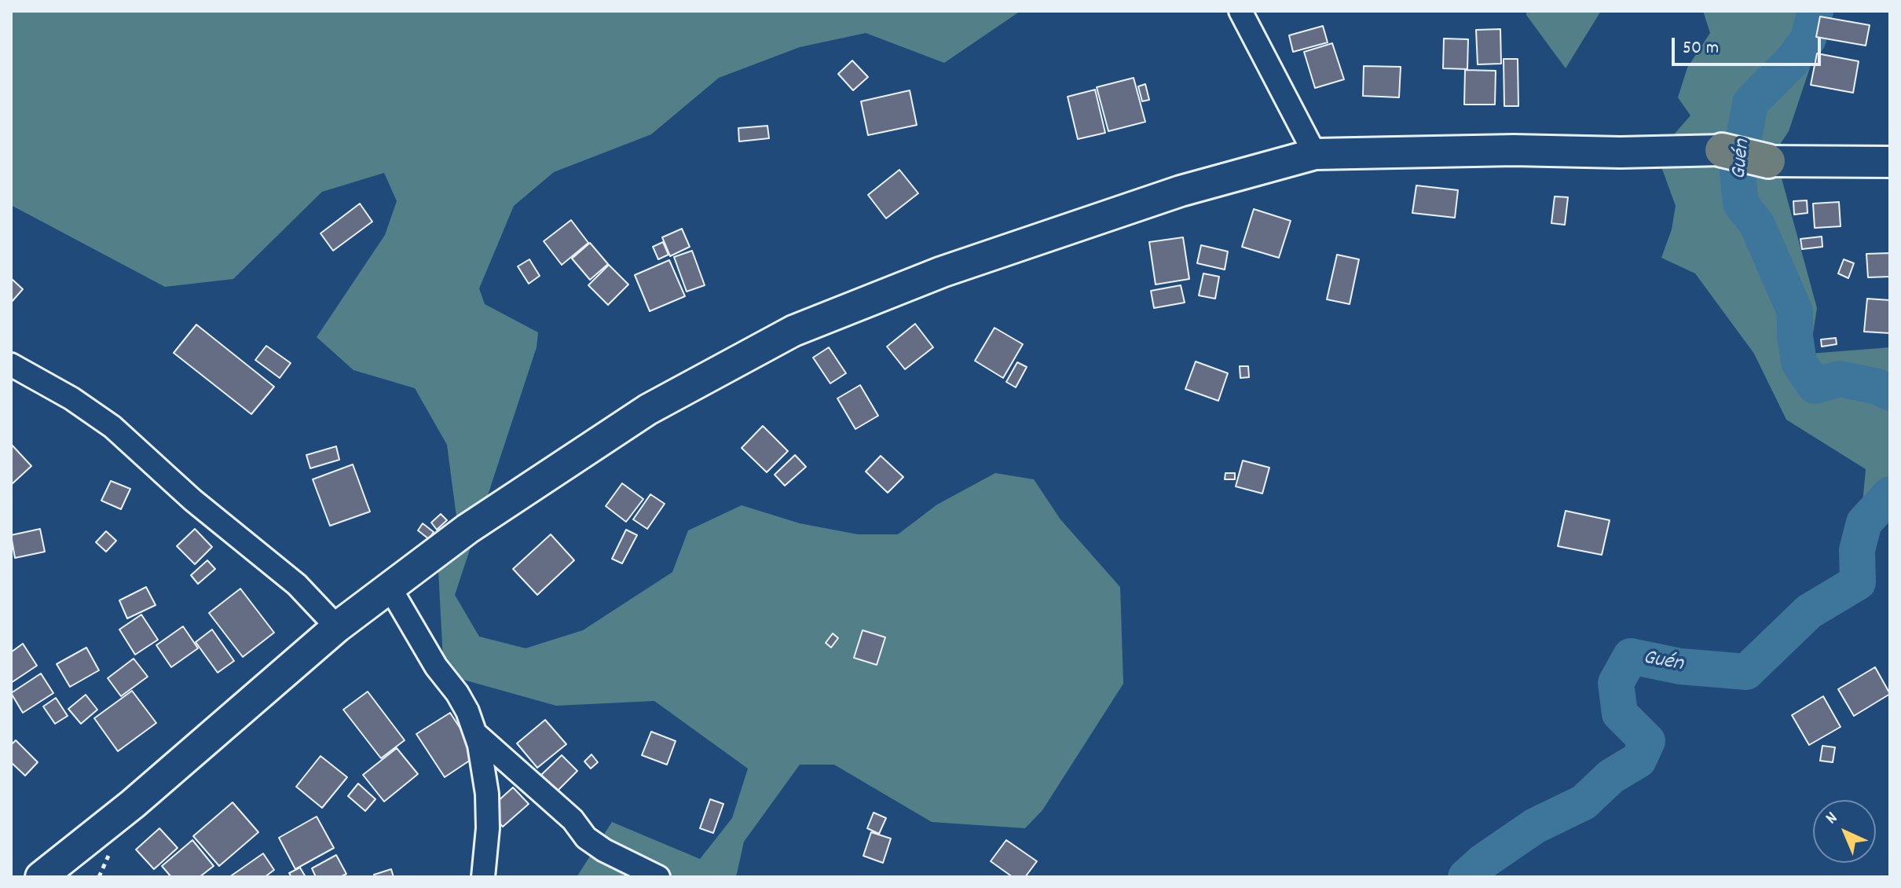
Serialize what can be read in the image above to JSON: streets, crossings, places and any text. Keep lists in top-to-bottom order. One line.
{"water":["Guén"],"scale_bar":"50 m","north":"top left"}
